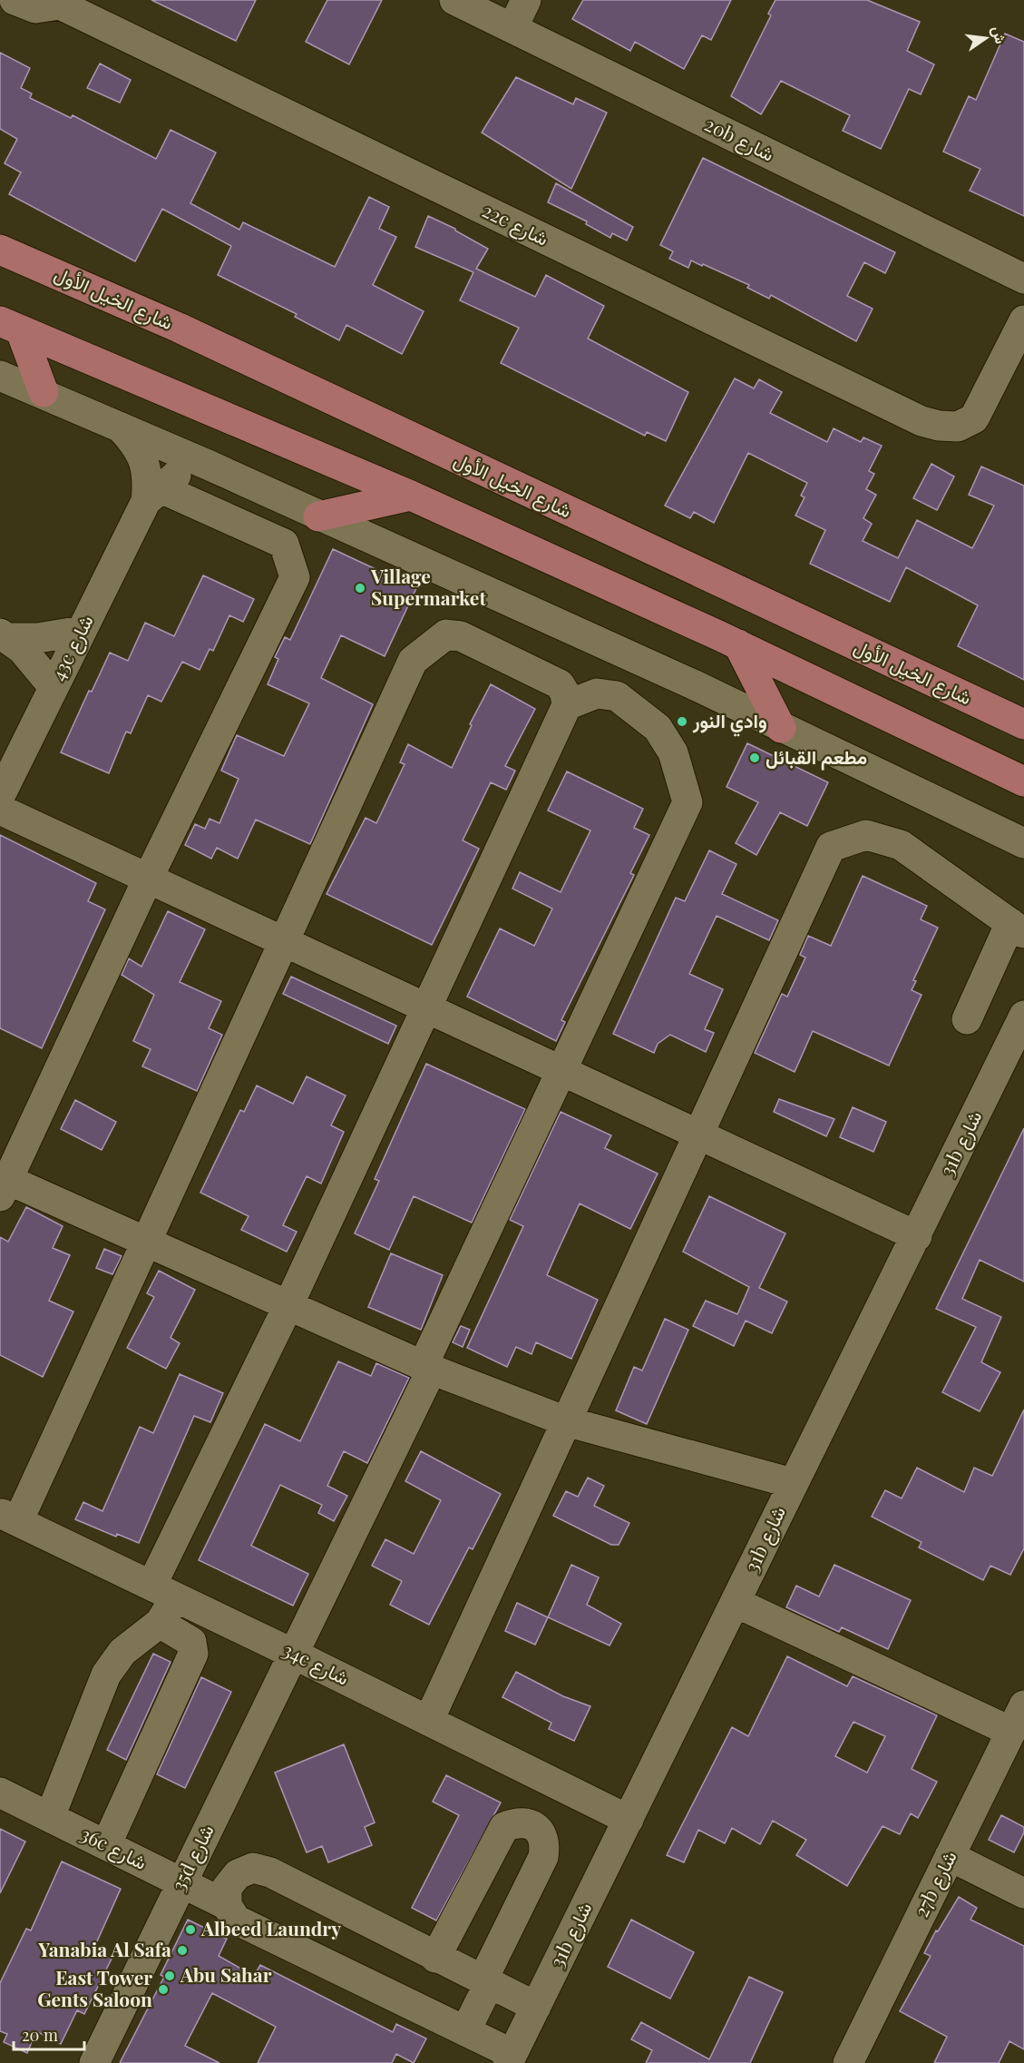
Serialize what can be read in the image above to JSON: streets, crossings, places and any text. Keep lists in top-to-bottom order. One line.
{"streets":{"main road":["شارع الخيل الأول"],"street":["20b شارع","22c شارع","43c شارع","31b شارع","34c شارع","36c شارع","35d شارع","27b شارع"]},"crossings":[["31b شارع","34c شارع"],["34c شارع","35d شارع"],["36c شارع","35d شارع"]],"places":["Village Supermarket","وادي النور","مطعم القبائل","Albeed Laundry","Yanabia Al Safa","Abu Sahar","East Tower Gents Saloon"],"scale_bar":"20 m","north":"right"}
